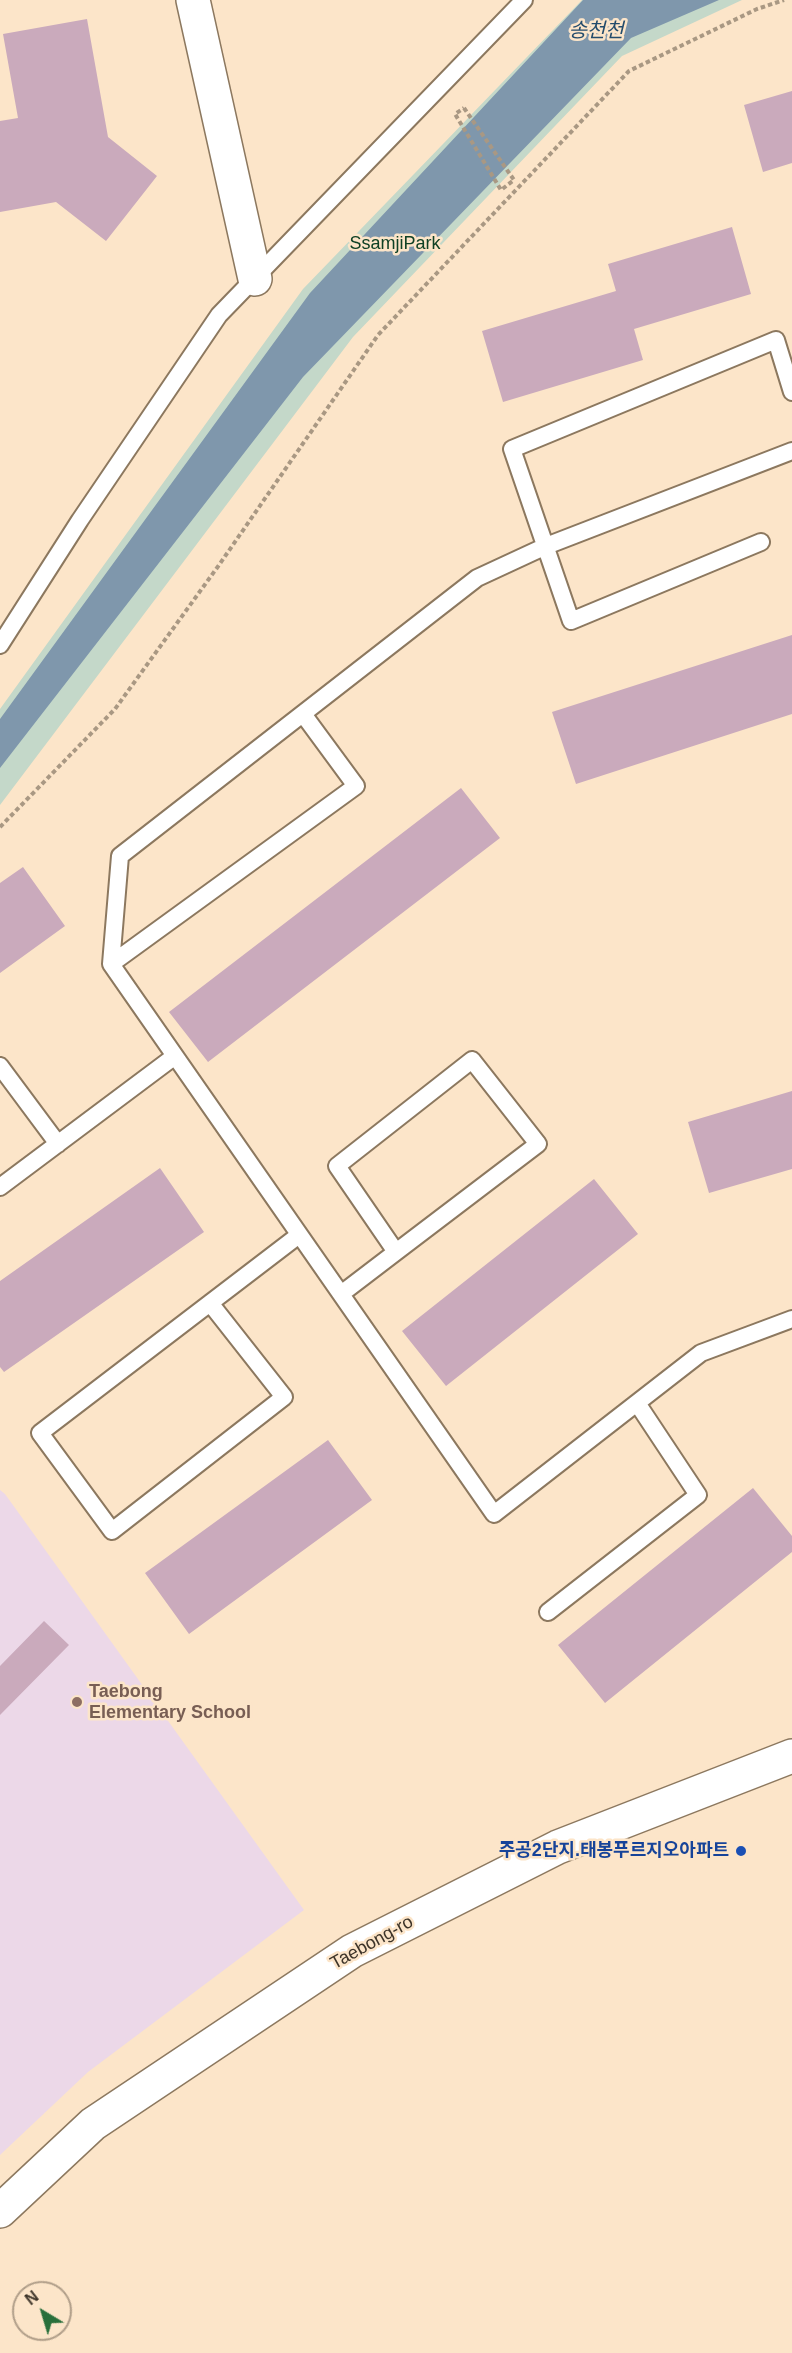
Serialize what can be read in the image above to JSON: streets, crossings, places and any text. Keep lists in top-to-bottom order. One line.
{"streets":{"main road":["Taebong-ro"]},"water":["송천천"],"parks":["SsamjiPark"],"places":["Taebong Elementary School","주공2단지.태봉푸르지오아파트"],"north":"top left"}
